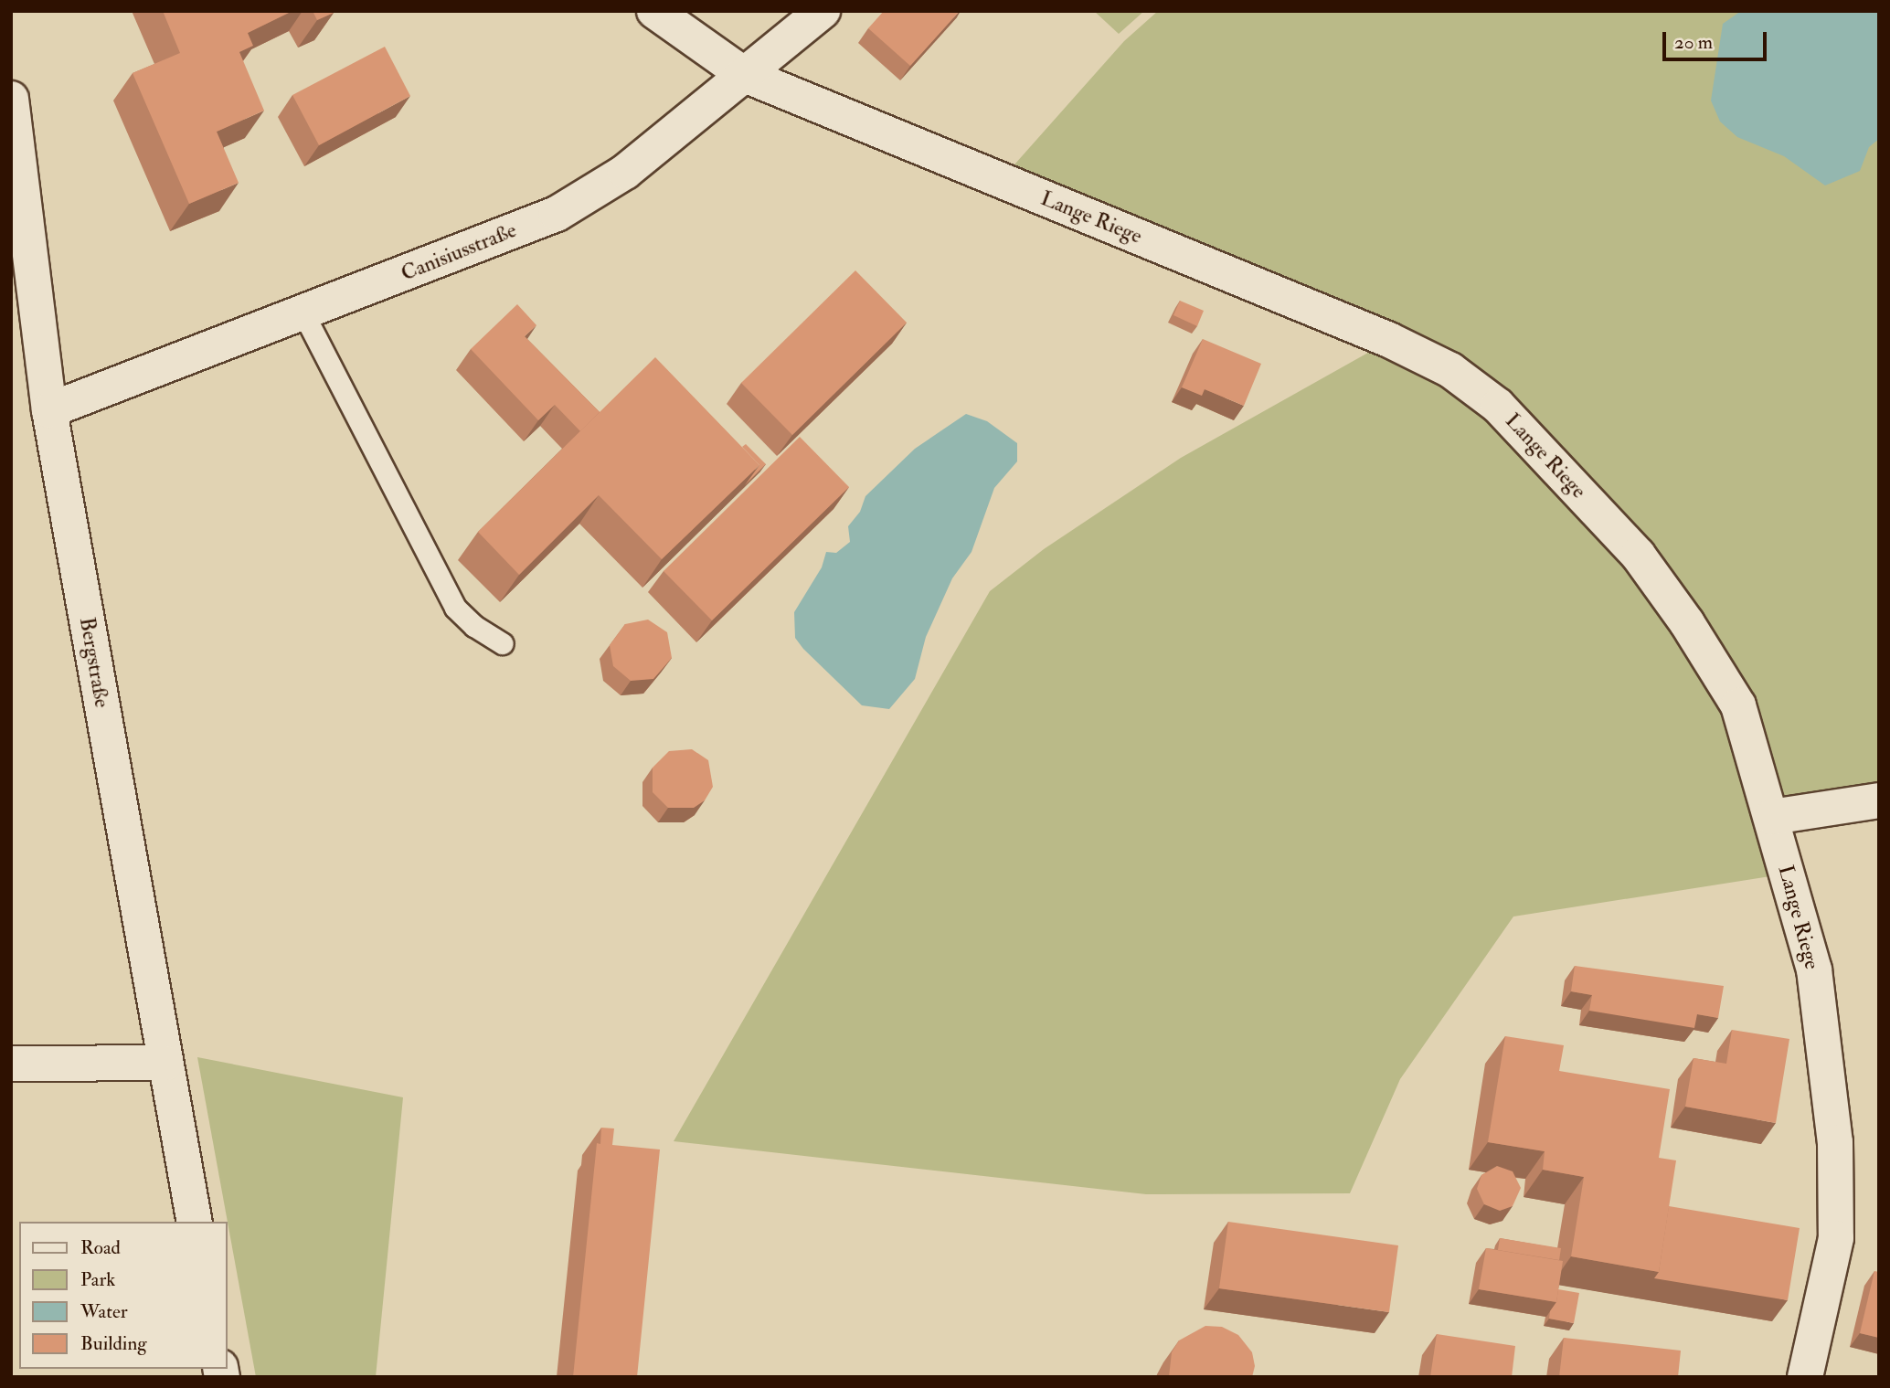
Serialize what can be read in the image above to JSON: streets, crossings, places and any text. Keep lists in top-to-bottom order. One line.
{"streets":{"street":["Lange Riege","Canisiusstraße","Bergstraße"]},"crossings":[["Lange Riege","Canisiusstraße"],["Canisiusstraße","Bergstraße"]],"legend":["Road","Park","Water","Building"],"scale_bar":"20 m"}
